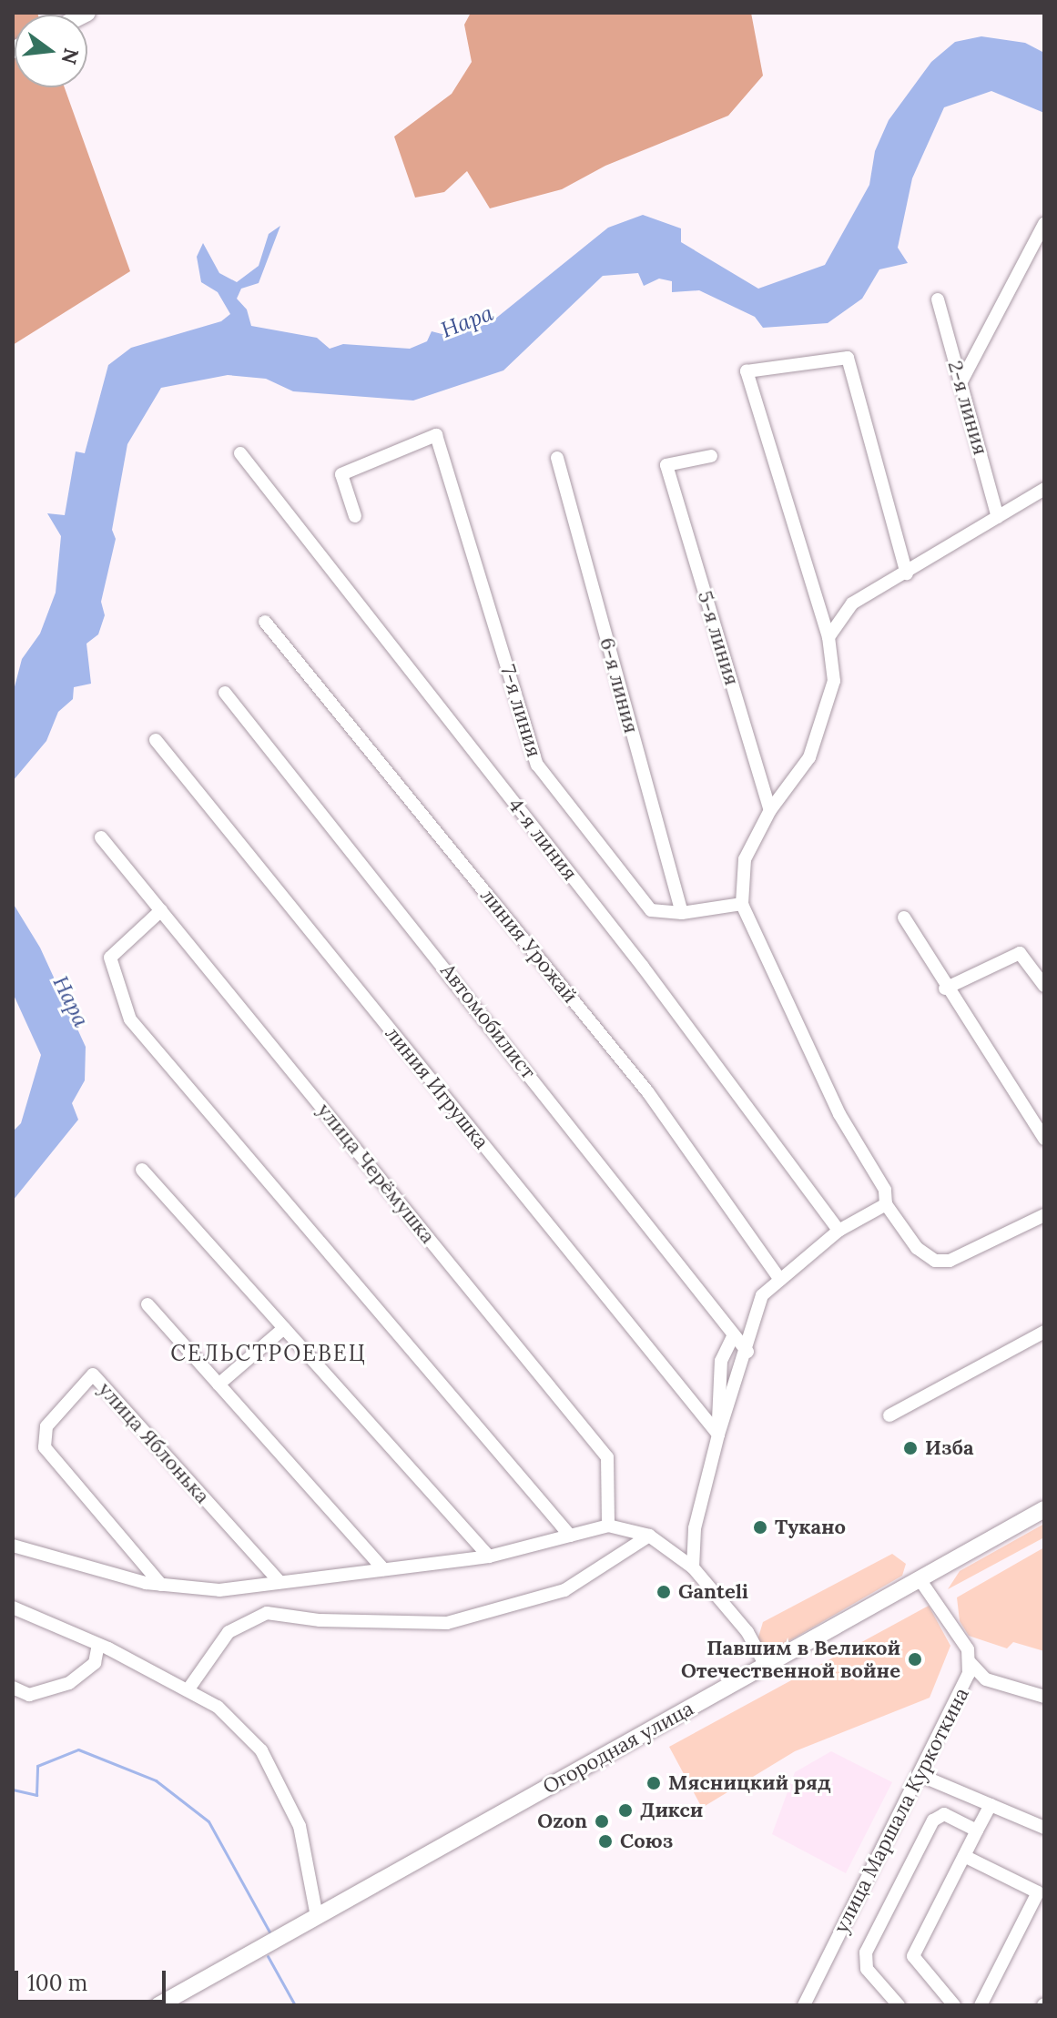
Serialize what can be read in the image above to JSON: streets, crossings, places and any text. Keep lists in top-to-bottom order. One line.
{"streets":{"main road":["Огородная улица"],"street":["2-я линия","5-я линия","6-я линия","7-я линия","4-я линия","линия Урожай","Автомобилист","линия Игрушка","улица Черёмушка","улица Яблонька","улица Маршала Куркоткина"]},"crossings":[["6-я линия","7-я линия"],["Огородная улица","улица Маршала Куркоткина"]],"districts":["СЕЛЬСТРОЕВЕЦ"],"water":["Нара"],"places":["Изба","Тукано","Ganteli","Павшим в Великой Отечественной войне","Мясницкий ряд","Дикси","Ozon","Союз"],"scale_bar":"100 m","north":"right"}
